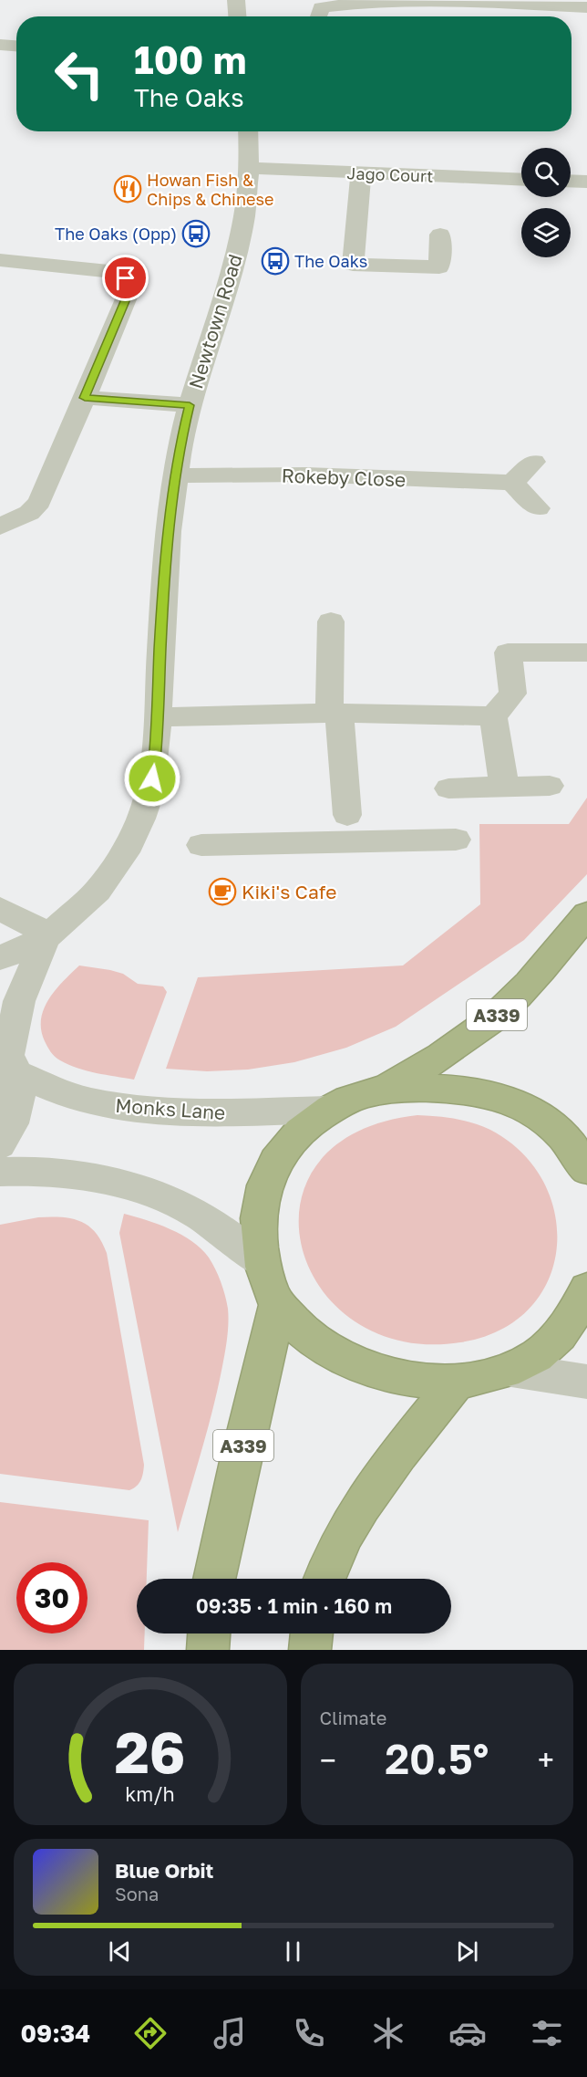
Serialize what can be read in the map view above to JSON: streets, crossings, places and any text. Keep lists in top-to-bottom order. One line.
{"streets":{"highway":["A339"],"street":["Jago Court","Newtown Road","Rokeby Close","Monks Lane"]},"crossings":[["Jago Court","Newtown Road"],["Newtown Road","Rokeby Close"],["Newtown Road","Monks Lane"]],"places":{"restaurant":["Howan Fish & Chips & Chinese"],"bus stop":["The Oaks (Opp)","The Oaks"],"cafe":["Kiki's Cafe"]},"page":{"turn":["100 m","The Oaks"],"limit":"30","trip":"09:35 · 1 min · 160 m","tile":"Climate","heat":["−","20.5°","+"],"song":["Blue Orbit","Sona"],"tabs":"09:34","gauge":["26","km/h"]}}
